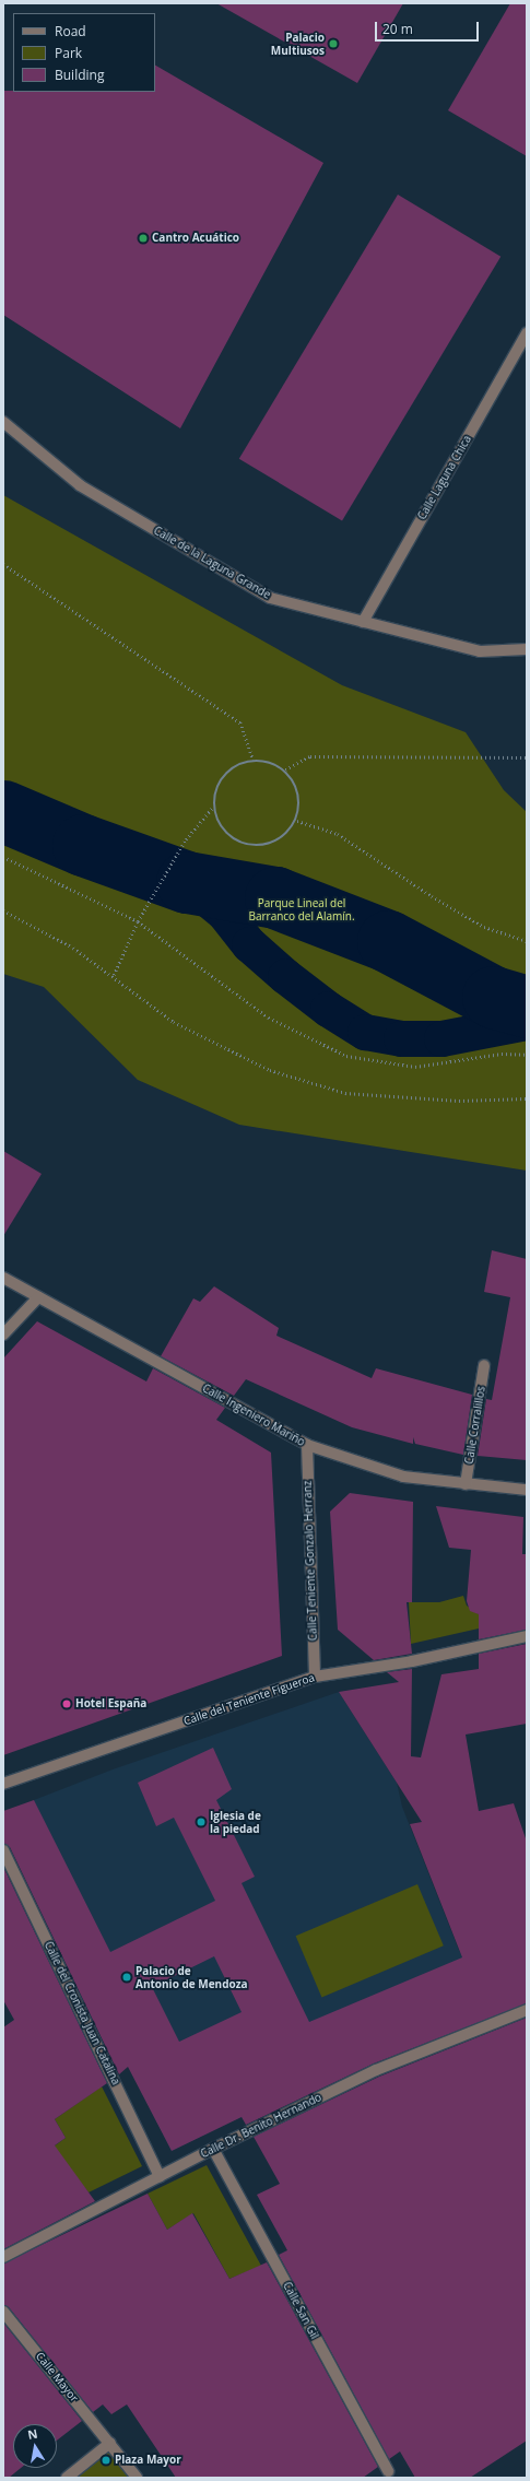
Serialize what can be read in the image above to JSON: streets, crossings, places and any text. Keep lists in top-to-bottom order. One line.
{"streets":{"street":["Calle Laguna Chica","Calle de la Laguna Grande","Calle Ingeniero Mariño","Calle Corralillos","Calle Teniente Gonzalo Herranz","Calle del Teniente Figueroa","Calle del Cronista Juan Catalina","Calle Dr. Benito Hernando","Calle San Gil","Calle Mayor"]},"crossings":[["Calle Laguna Chica","Calle de la Laguna Grande"],["Calle Ingeniero Mariño","Calle Corralillos"],["Calle Ingeniero Mariño","Calle Teniente Gonzalo Herranz"],["Calle Teniente Gonzalo Herranz","Calle del Teniente Figueroa"],["Calle del Cronista Juan Catalina","Calle Dr. Benito Hernando"],["Calle Dr. Benito Hernando","Calle San Gil"]],"parks":["Parque Lineal del Barranco del Alamín."],"places":["Palacio Multiusos","Cantro Acuático","Hotel España","Iglesia de la piedad","Palacio de Antonio de Mendoza","Plaza Mayor"],"legend":["Road","Park","Building"],"scale_bar":"20 m","north":"top"}
